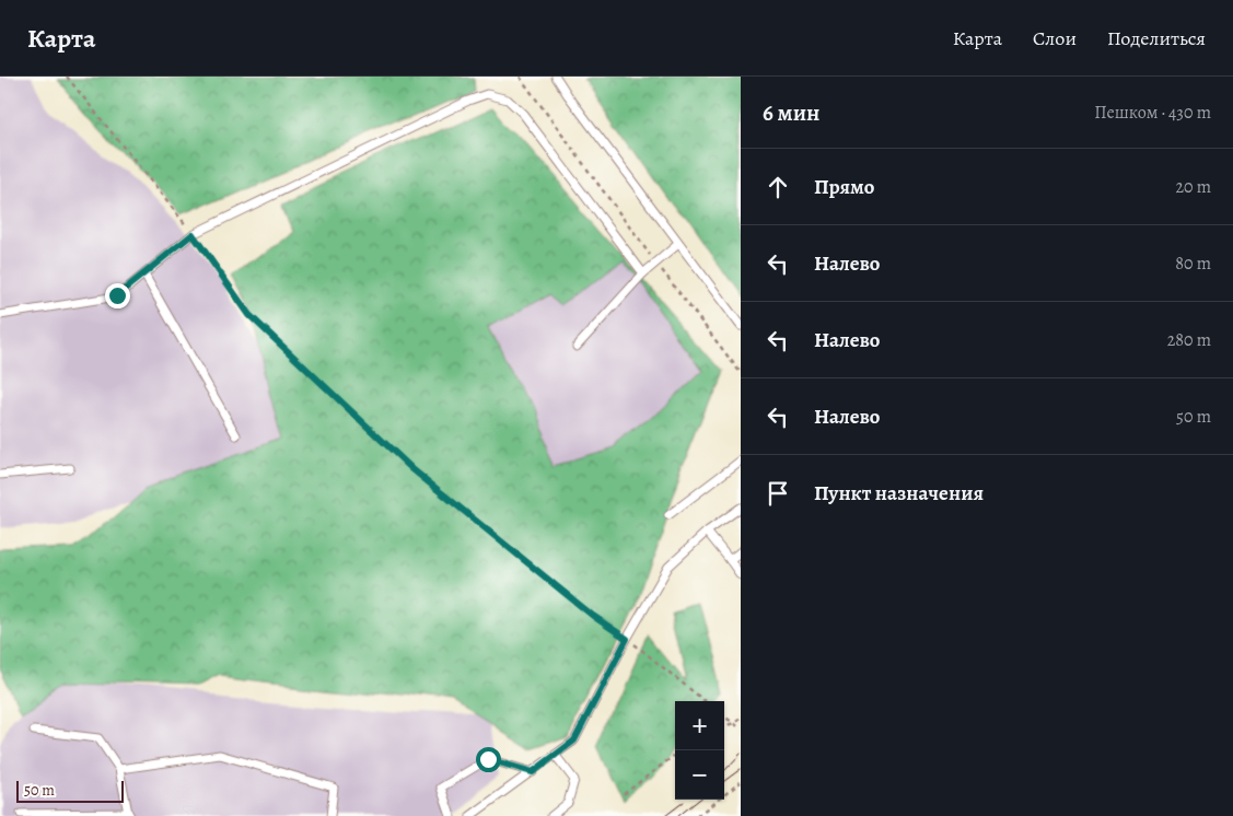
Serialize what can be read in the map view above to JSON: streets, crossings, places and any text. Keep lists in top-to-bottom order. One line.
{"scale_bar":"50 m","page":{"header":"Карта","nav":["Карта","Слои","Поделиться"],"heading":["6 мин","Пешком · 430 m"],"list":[["Прямо","20 m"],["Налево","80 m"],["Налево","280 m"],["Налево","50 m"],"Пункт назначения"],"map_buttons":["+","−"],"scale":"50 m"}}
